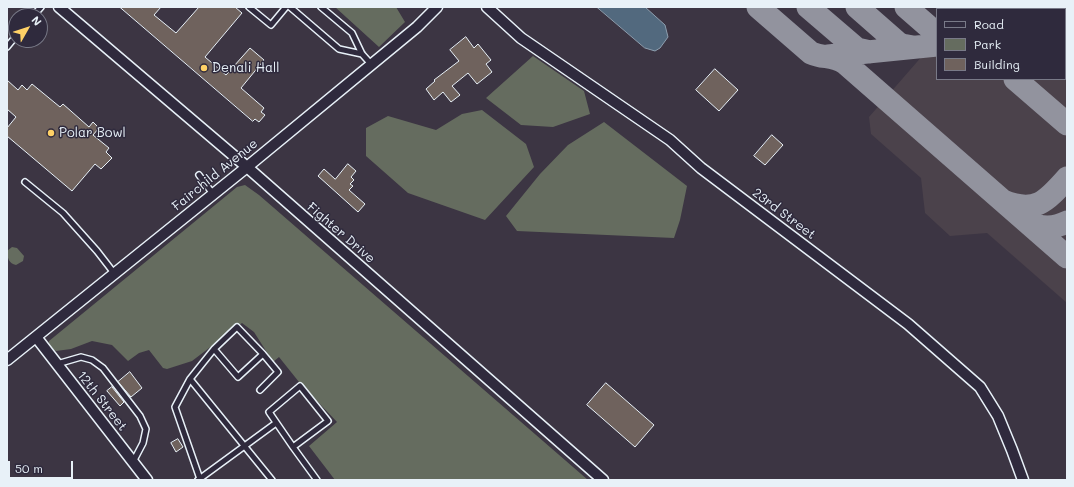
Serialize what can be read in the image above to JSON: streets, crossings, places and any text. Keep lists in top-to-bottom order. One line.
{"streets":{"street":["Fairchild Avenue","23rd Street","Fighter Drive","12th Street"]},"crossings":[["Fairchild Avenue","Fighter Drive"],["Fairchild Avenue","12th Street"]],"places":["Denali Hall","Polar Bowl"],"legend":["Road","Park","Building"],"scale_bar":"50 m","north":"top right"}
